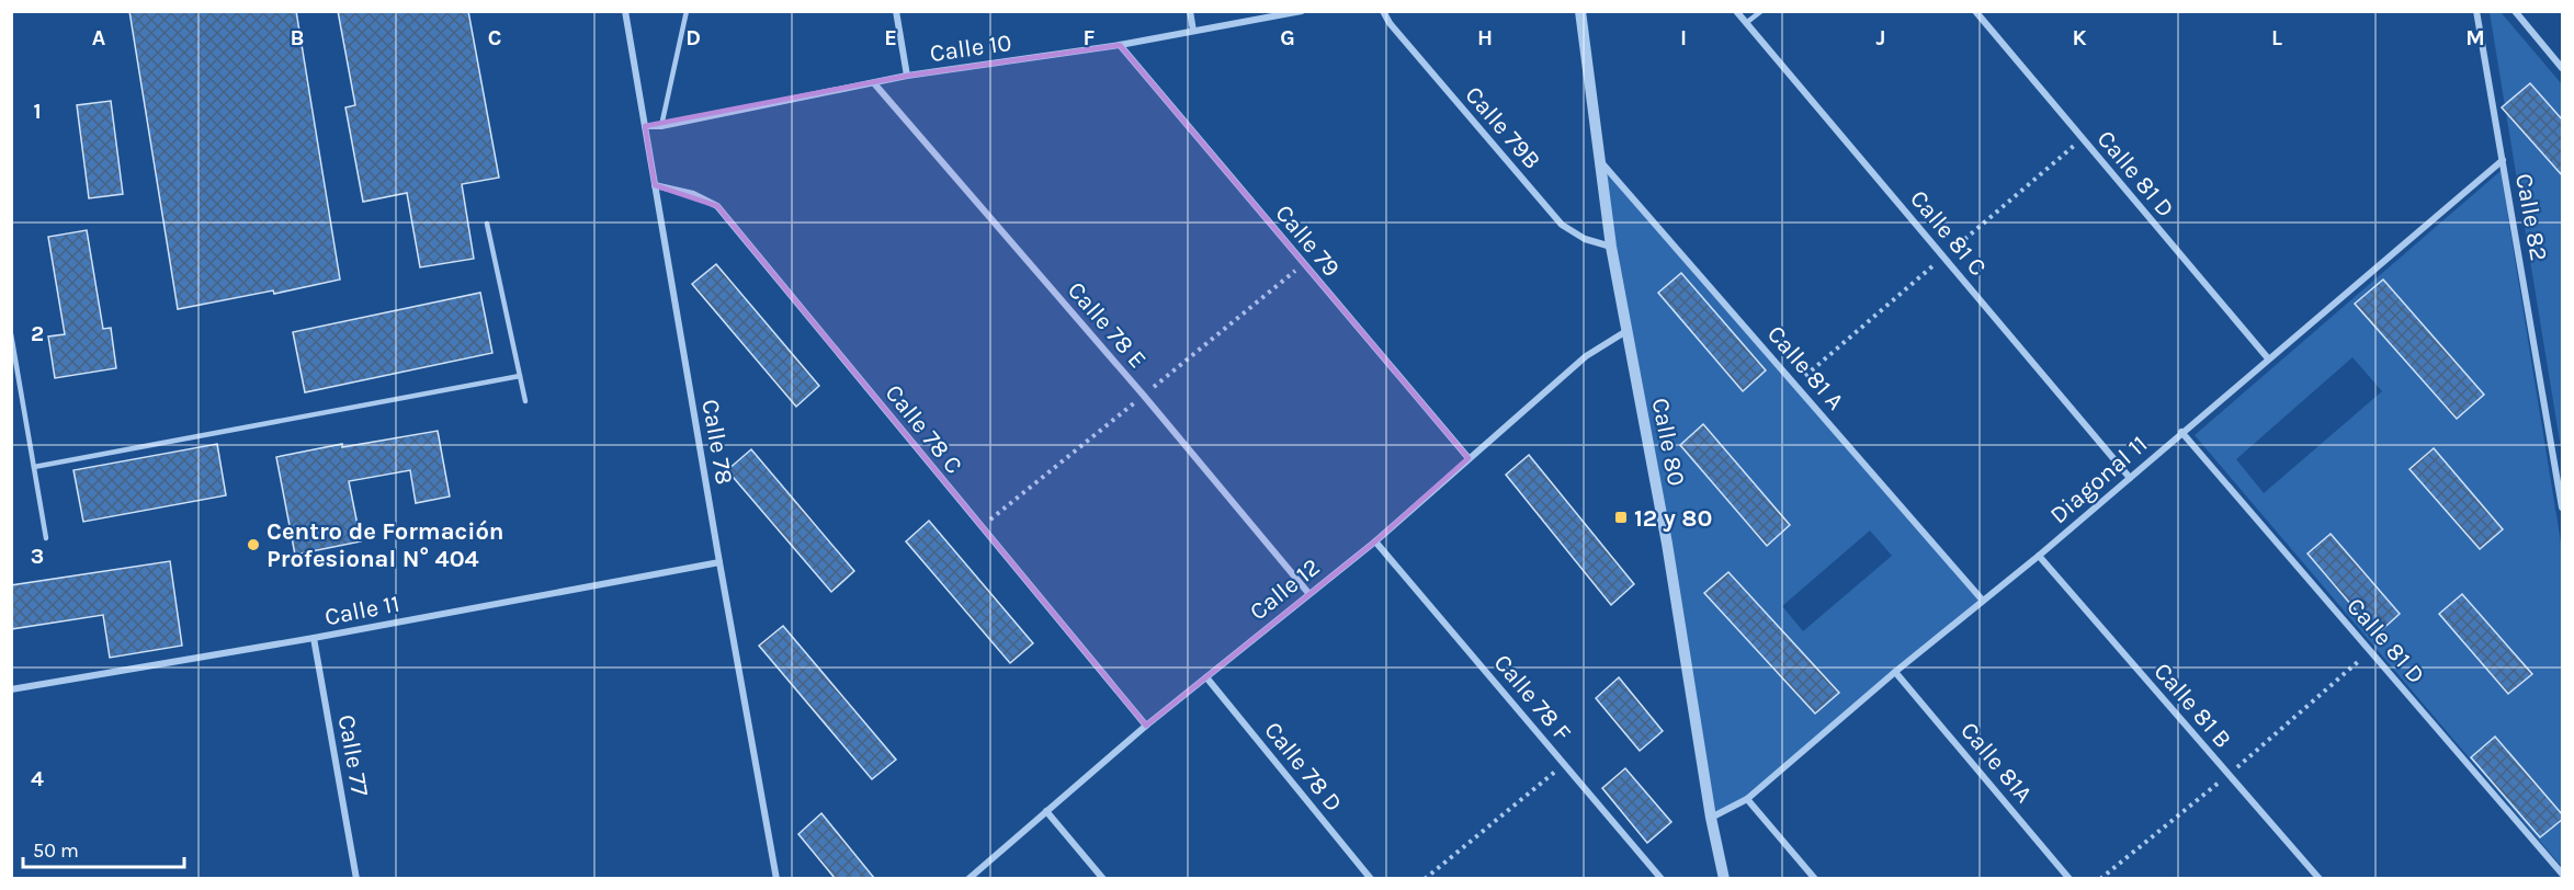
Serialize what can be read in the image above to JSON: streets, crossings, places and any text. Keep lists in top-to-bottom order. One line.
{"streets":{"street":["Calle 10","Calle 79B","Calle 81 D","Calle 82","Calle 81 C","Calle 79","Calle 78 E","Calle 81 A","Calle 78 C","Calle 78","Calle 80","Diagonal 11","Calle 12","Calle 11","Calle 78 F","Calle 81 B","Calle 77","Calle 81A","Calle 78 D"]},"crossings":[["Calle 10","Calle 79"],["Calle 10","Calle 78 E"],["Calle 10","Calle 78"],["Calle 79B","Calle 80"],["Calle 81 D","Diagonal 11"],["Calle 82","Diagonal 11"],["Calle 81 C","Diagonal 11"],["Calle 79","Calle 12"],["Calle 78 E","Calle 12"],["Calle 81 A","Calle 80"],["Calle 81 A","Diagonal 11"],["Calle 78 C","Calle 78"],["Calle 78 C","Calle 12"],["Calle 78","Calle 11"],["Calle 80","Diagonal 11"],["Calle 80","Calle 12"],["Diagonal 11","Calle 81 B"],["Diagonal 11","Calle 81A"],["Calle 12","Calle 78 F"],["Calle 12","Calle 78 D"],["Calle 11","Calle 77"]],"places":{"transit":["12 y 80"],"other":["Centro de Formación Profesional N° 404"]},"scale_bar":"50 m","grid":{"columns":["A","B","C","D","E","F","G","H","I","J","K","L","M"],"rows":["1","2","3","4"]}}
